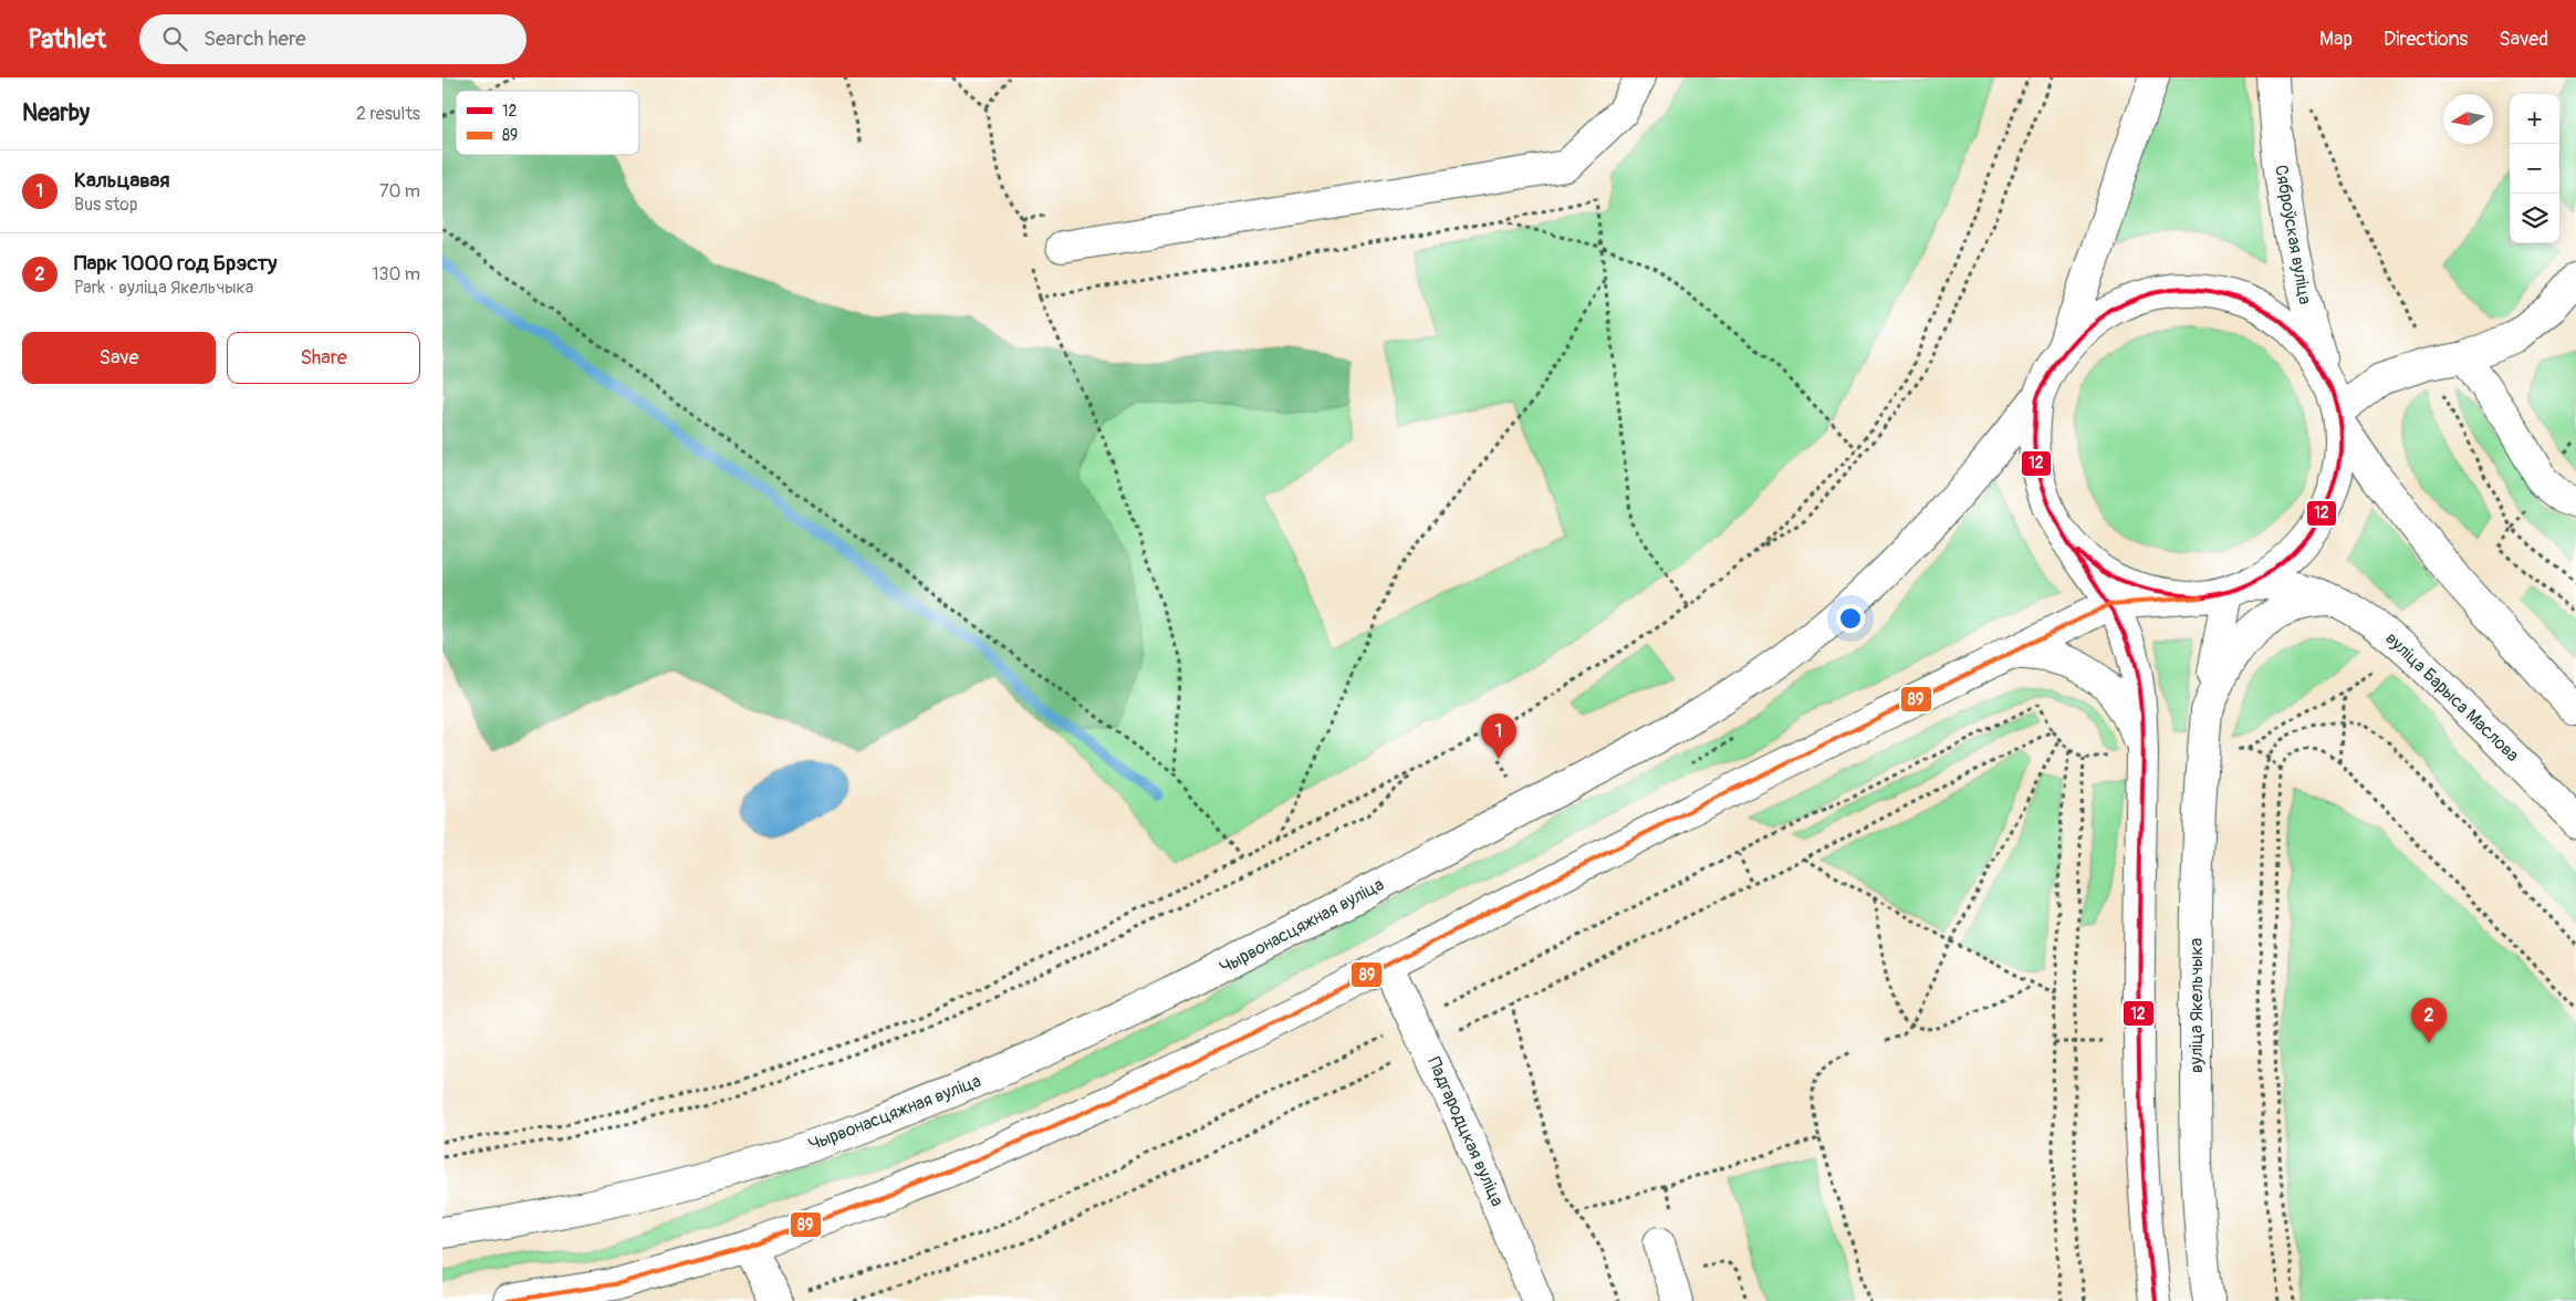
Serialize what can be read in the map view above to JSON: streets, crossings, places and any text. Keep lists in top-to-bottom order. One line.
{"streets":{"main road":["Сяброўская вуліца","вуліца Барыса Маслова","Чырвонасцяжная вуліца","вуліца Якельчыка","Падгародцкая вуліца"]},"lines":["transit line 12","transit line 89"],"legend":["12","89"],"north":"left","page":{"header":"Pathlet","search":"Search here","nav":["Map","Directions","Saved"],"heading":["Nearby","2 results"],"map_buttons":["+","−"],"list":[{"mark":"1","name":"Кальцавая","note":"Bus stop","value":"70 m"},{"mark":"2","name":"Парк 1000 год Брэсту","note":"Park · вуліца Якельчыка","value":"130 m"}],"buttons":["Save","Share"],"pins":["1","2"]}}
